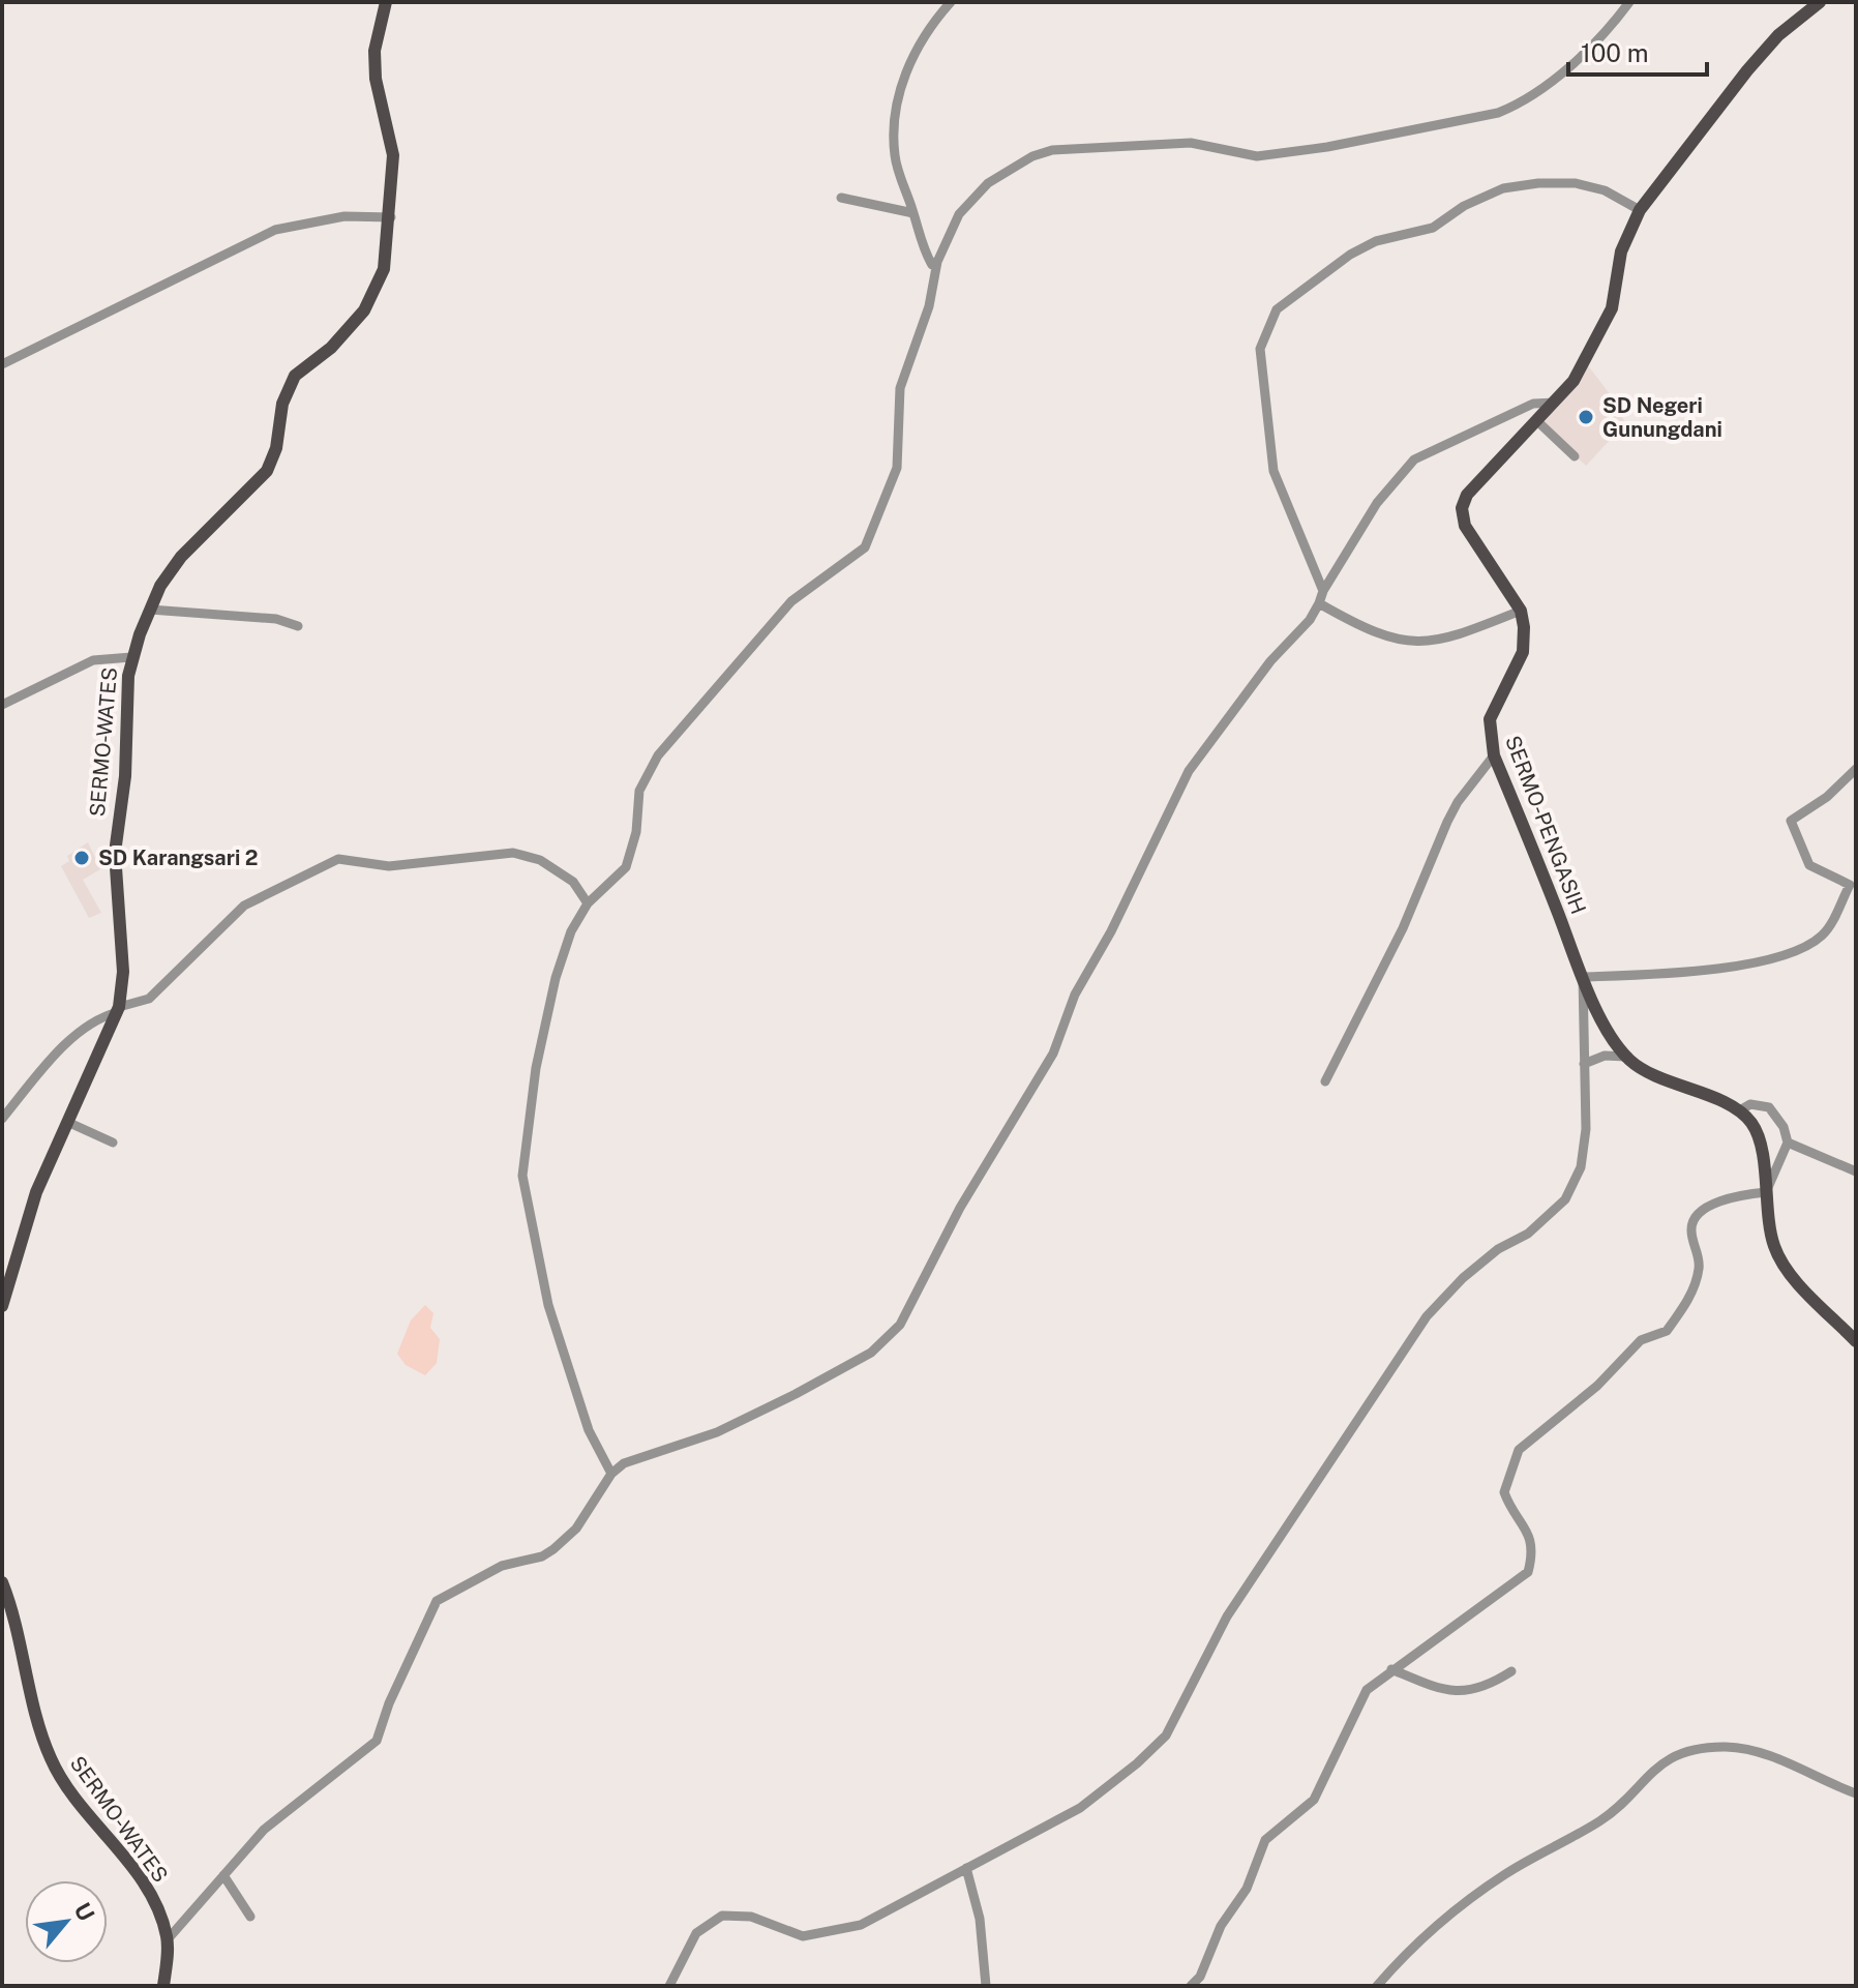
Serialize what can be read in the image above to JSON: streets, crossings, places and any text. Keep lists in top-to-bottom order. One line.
{"streets":{"main road":["SERMO-WATES","SERMO-PENGASIH"]},"places":["SD Negeri Gunungdani","SD Karangsari 2"],"scale_bar":"100 m","north":"top right"}
